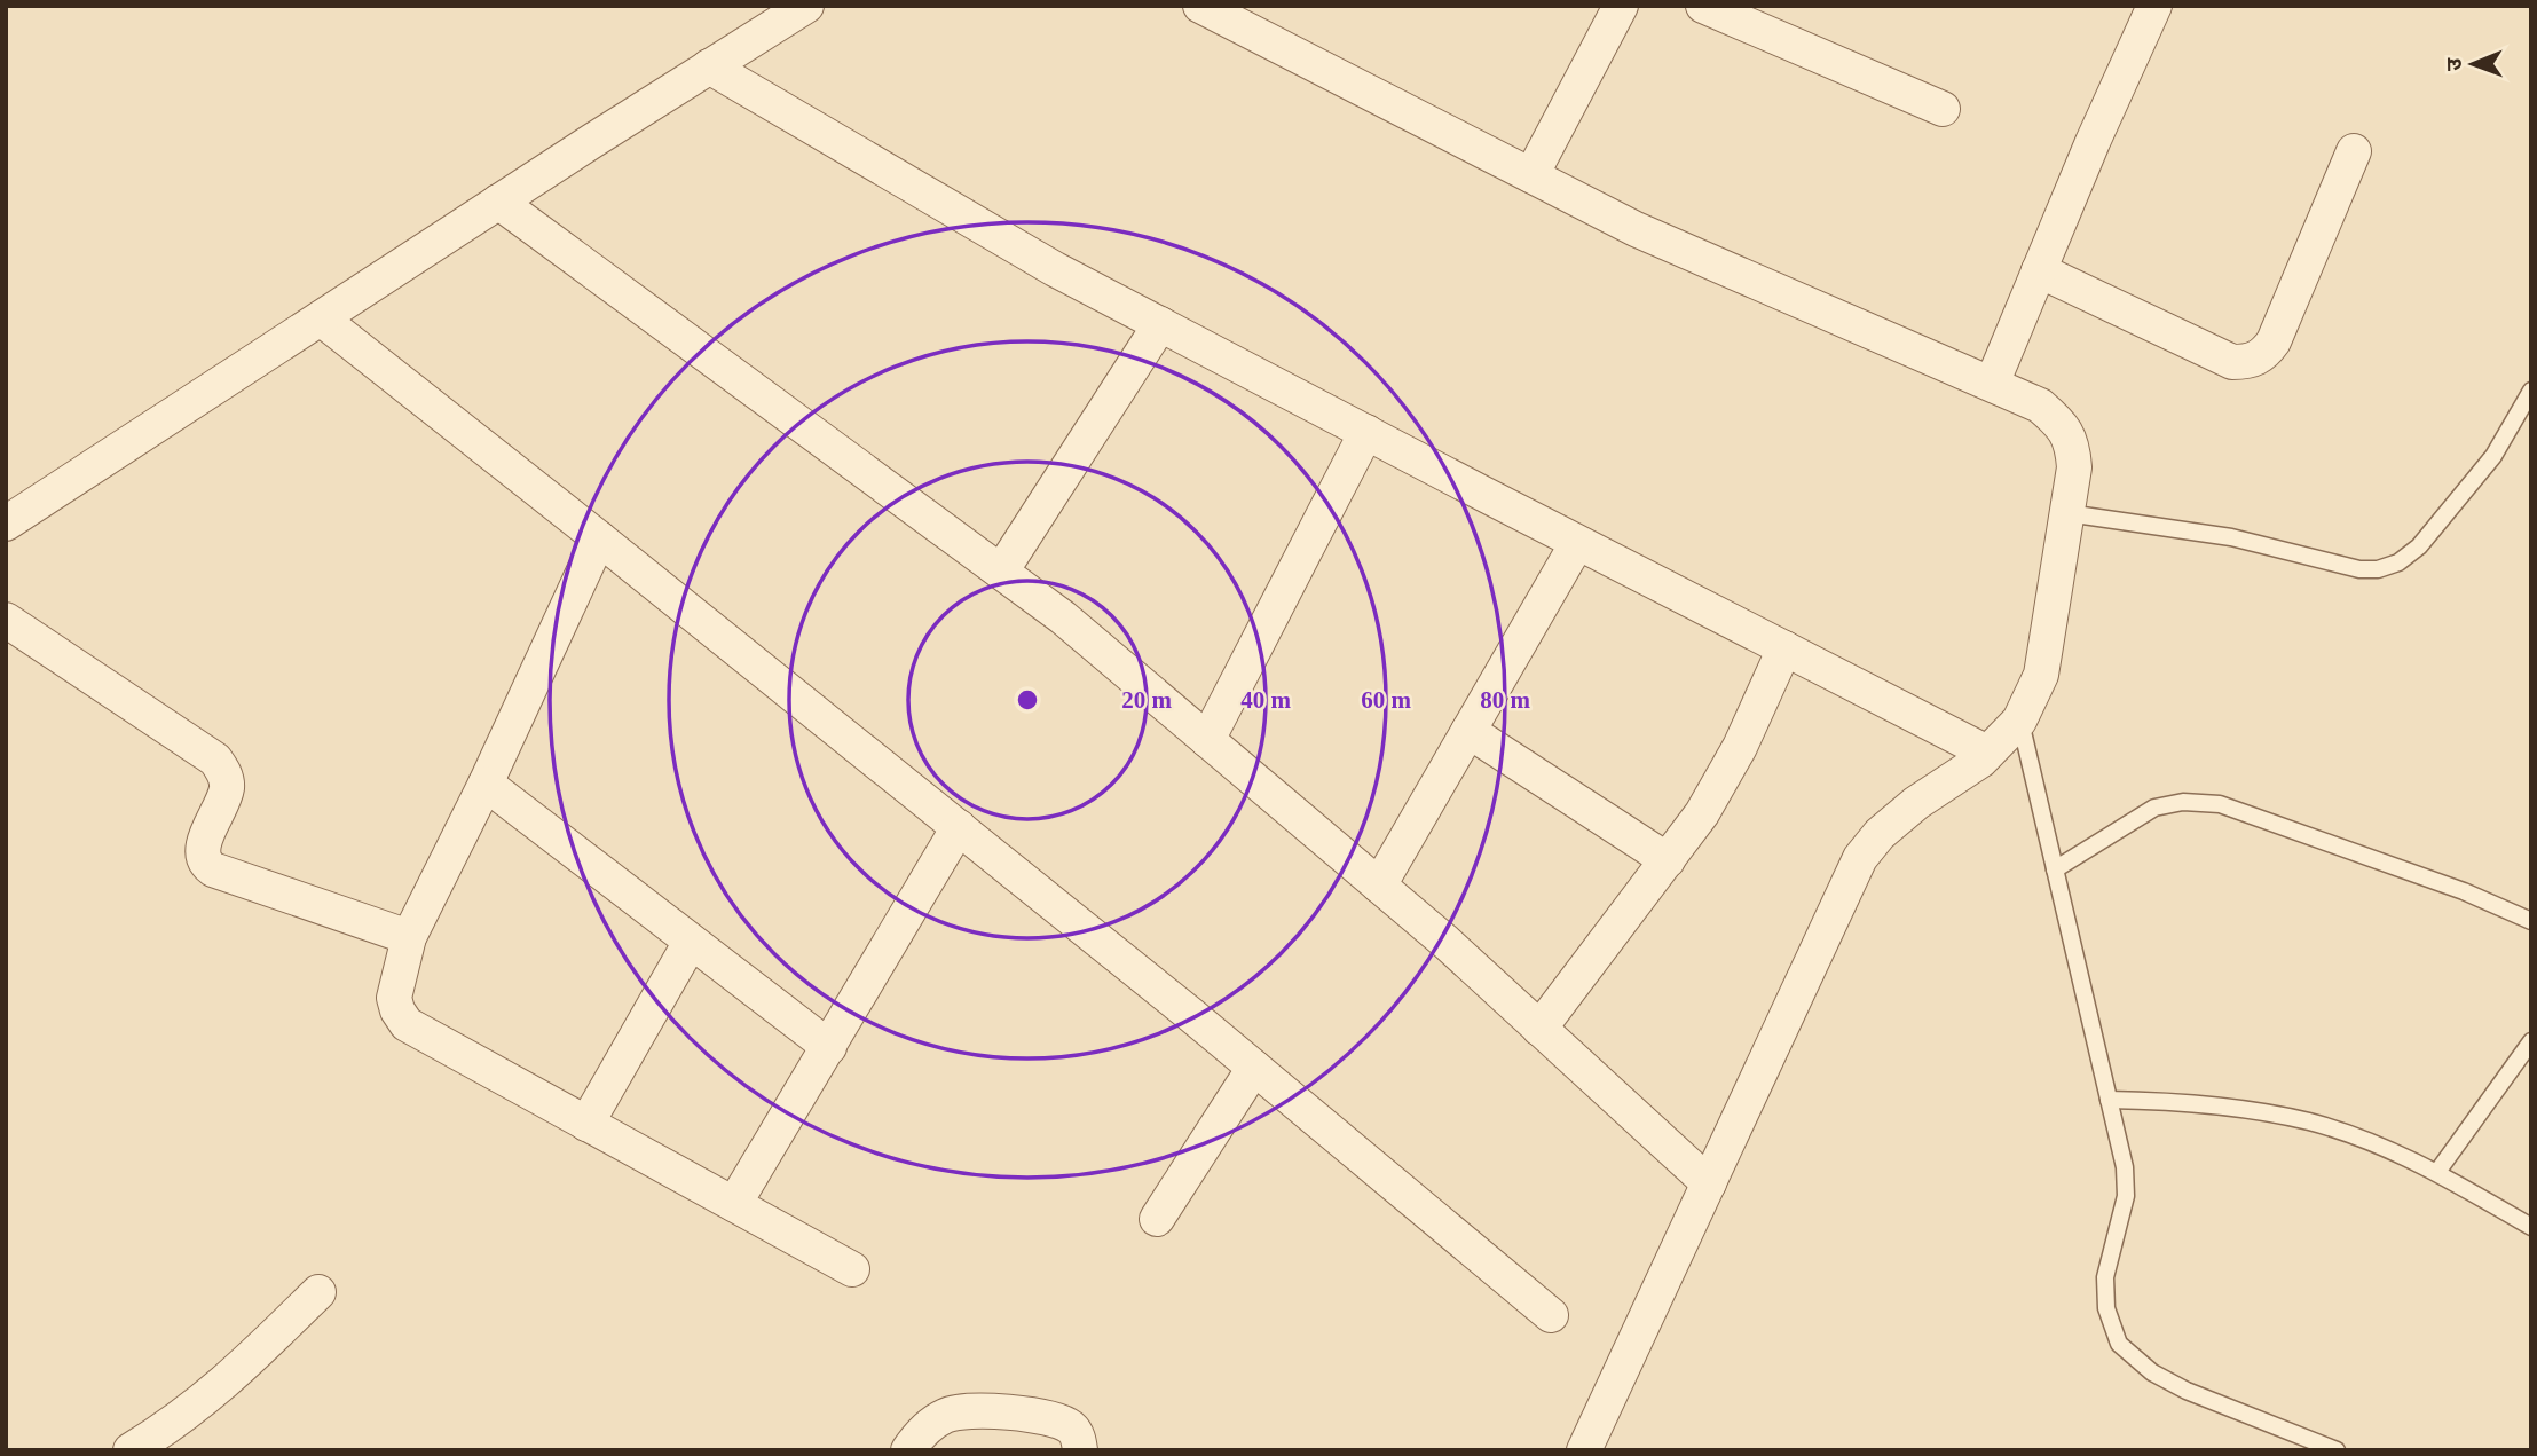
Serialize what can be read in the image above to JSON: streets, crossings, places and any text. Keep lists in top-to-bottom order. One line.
{"north":"left","rings":["20 m","40 m","60 m","80 m"]}
